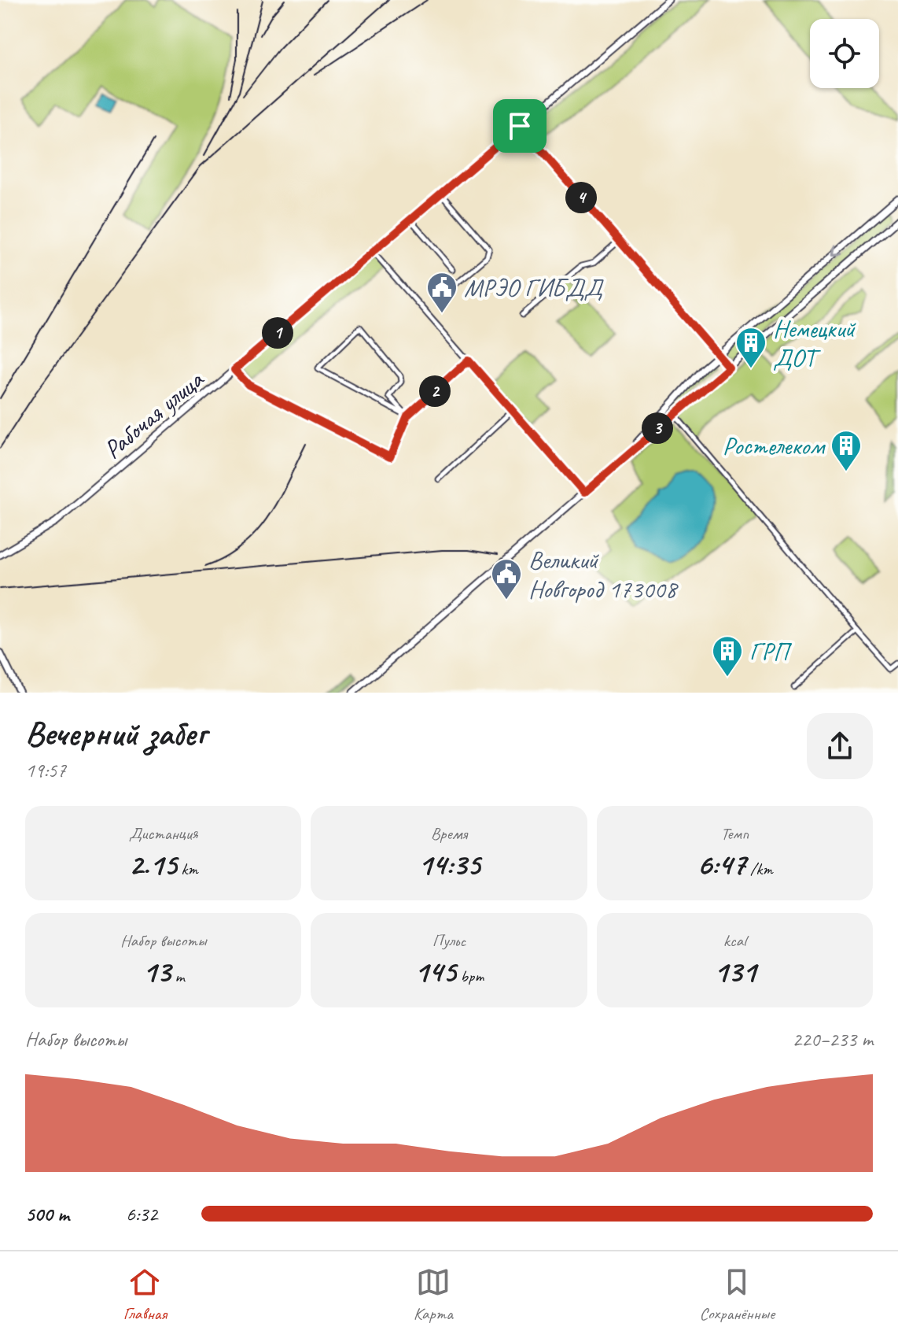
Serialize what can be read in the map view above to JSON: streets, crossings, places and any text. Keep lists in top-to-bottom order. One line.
{"streets":{"main road":["Рабочая улица"]},"places":{"public building":["МРЭО ГИБДД","Великий Новгород 173008"],"building":["Немецкий ДОТ","Ростелеком","ГРП"]},"page":{"pins":["4","1","2","3"],"heading":["Вечерний забег","19:57"],"stats":[["Дистанция","2.15 km"],["Время","14:35"],["Темп","6:47 /km"],["Набор высоты","13 m"],["Пульс","145 bpm"],["kcal","131"]],"chart":["Набор высоты","220–233 m"],"list":[{"name":"500 m","note":"6:32"}],"tabs":["Главная","Карта","Сохранённые"]}}
